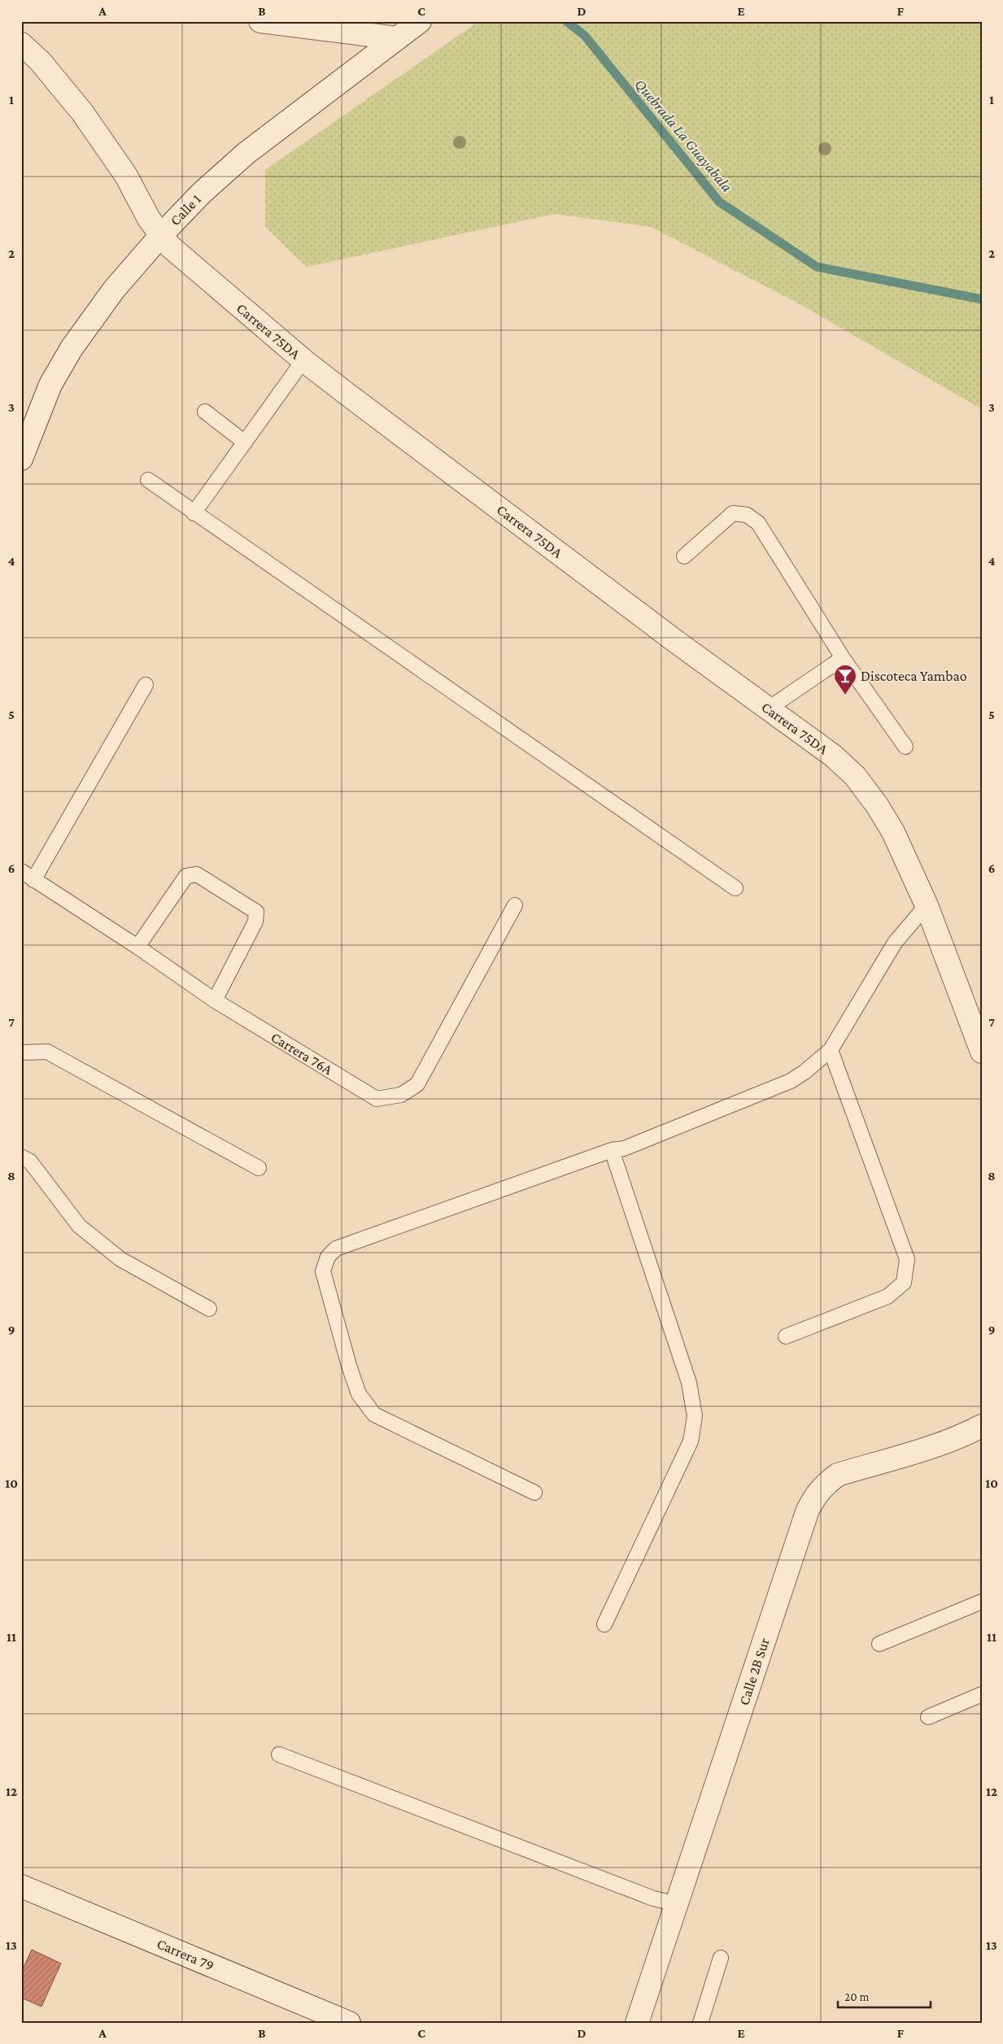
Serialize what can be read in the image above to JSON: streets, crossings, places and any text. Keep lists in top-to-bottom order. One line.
{"streets":{"street":["Calle 1","Carrera 75DA","Calle 2B Sur","Carrera 79"],"lane":["Carrera 76A"]},"crossings":[["Calle 1","Carrera 75DA"]],"water":["Quebrada La Guayabala"],"places":{"bar":["Discoteca Yambao"]},"scale_bar":"20 m","grid":{"columns":["A","B","C","D","E","F"],"rows":["1","2","3","4","5","6","7","8","9","10","11","12","13"]}}
